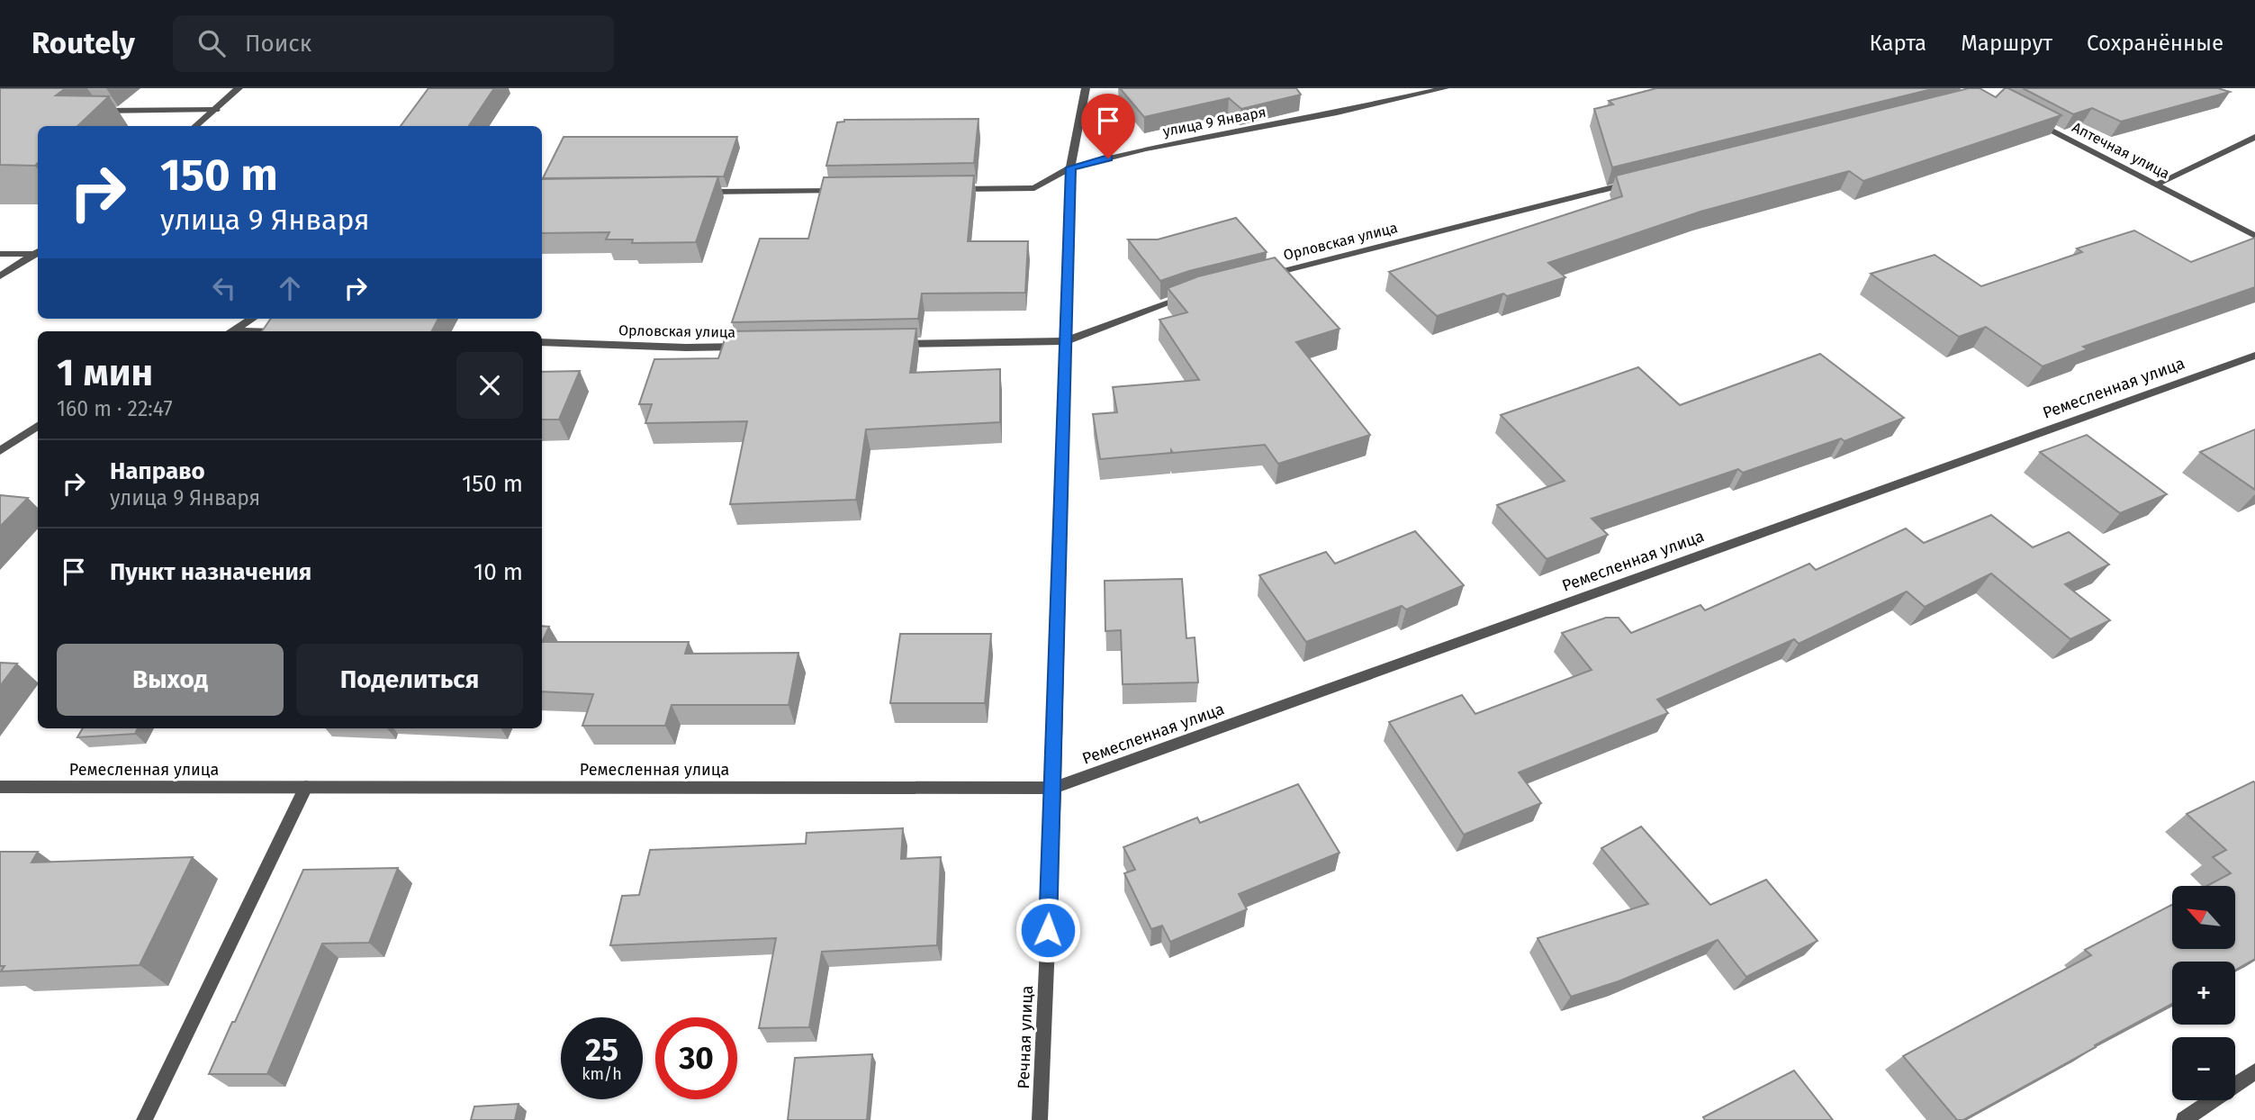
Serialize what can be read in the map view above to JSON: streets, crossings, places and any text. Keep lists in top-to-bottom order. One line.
{"streets":{"street":["улица 9 Января","Аптечная улица","Орловская улица","Ремесленная улица","Речная улица"]},"crossings":[["улица 9 Января","Речная улица"],["Ремесленная улица","Речная улица"]],"north":"top left","page":{"header":"Routely","search":"Поиск","nav":["Карта","Маршрут","Сохранённые"],"turn":["150 m","улица 9 Января"],"heading":["1 мин","160 m · 22:47"],"list":[{"name":"Направо","note":"улица 9 Января","value":"150 m"},{"name":"Пункт назначения","value":"10 m"}],"buttons":["Выход","Поделиться"],"map_buttons":["+","−"],"speed":"25 km/h","limit":"30"}}
